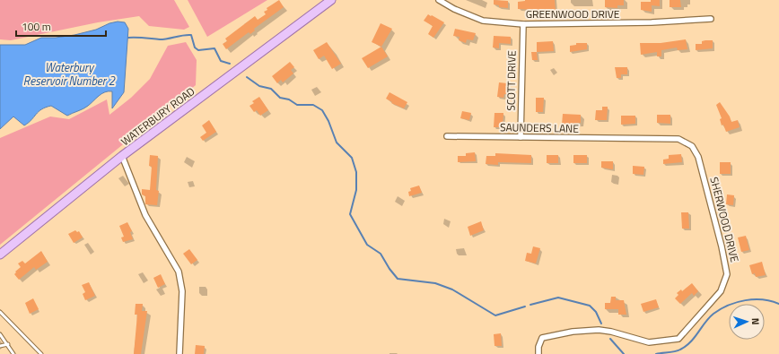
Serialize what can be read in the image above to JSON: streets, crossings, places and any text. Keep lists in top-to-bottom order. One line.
{"streets":{"main road":["WATERBURY ROAD"],"street":["GREENWOOD DRIVE","SCOTT DRIVE","SAUNDERS LANE","SHERWOOD DRIVE"]},"crossings":[["GREENWOOD DRIVE","SCOTT DRIVE"],["SCOTT DRIVE","SAUNDERS LANE"],["SAUNDERS LANE","SHERWOOD DRIVE"]],"water":["Waterbury Reservoir Number 2"],"scale_bar":"100 m","north":"right"}
